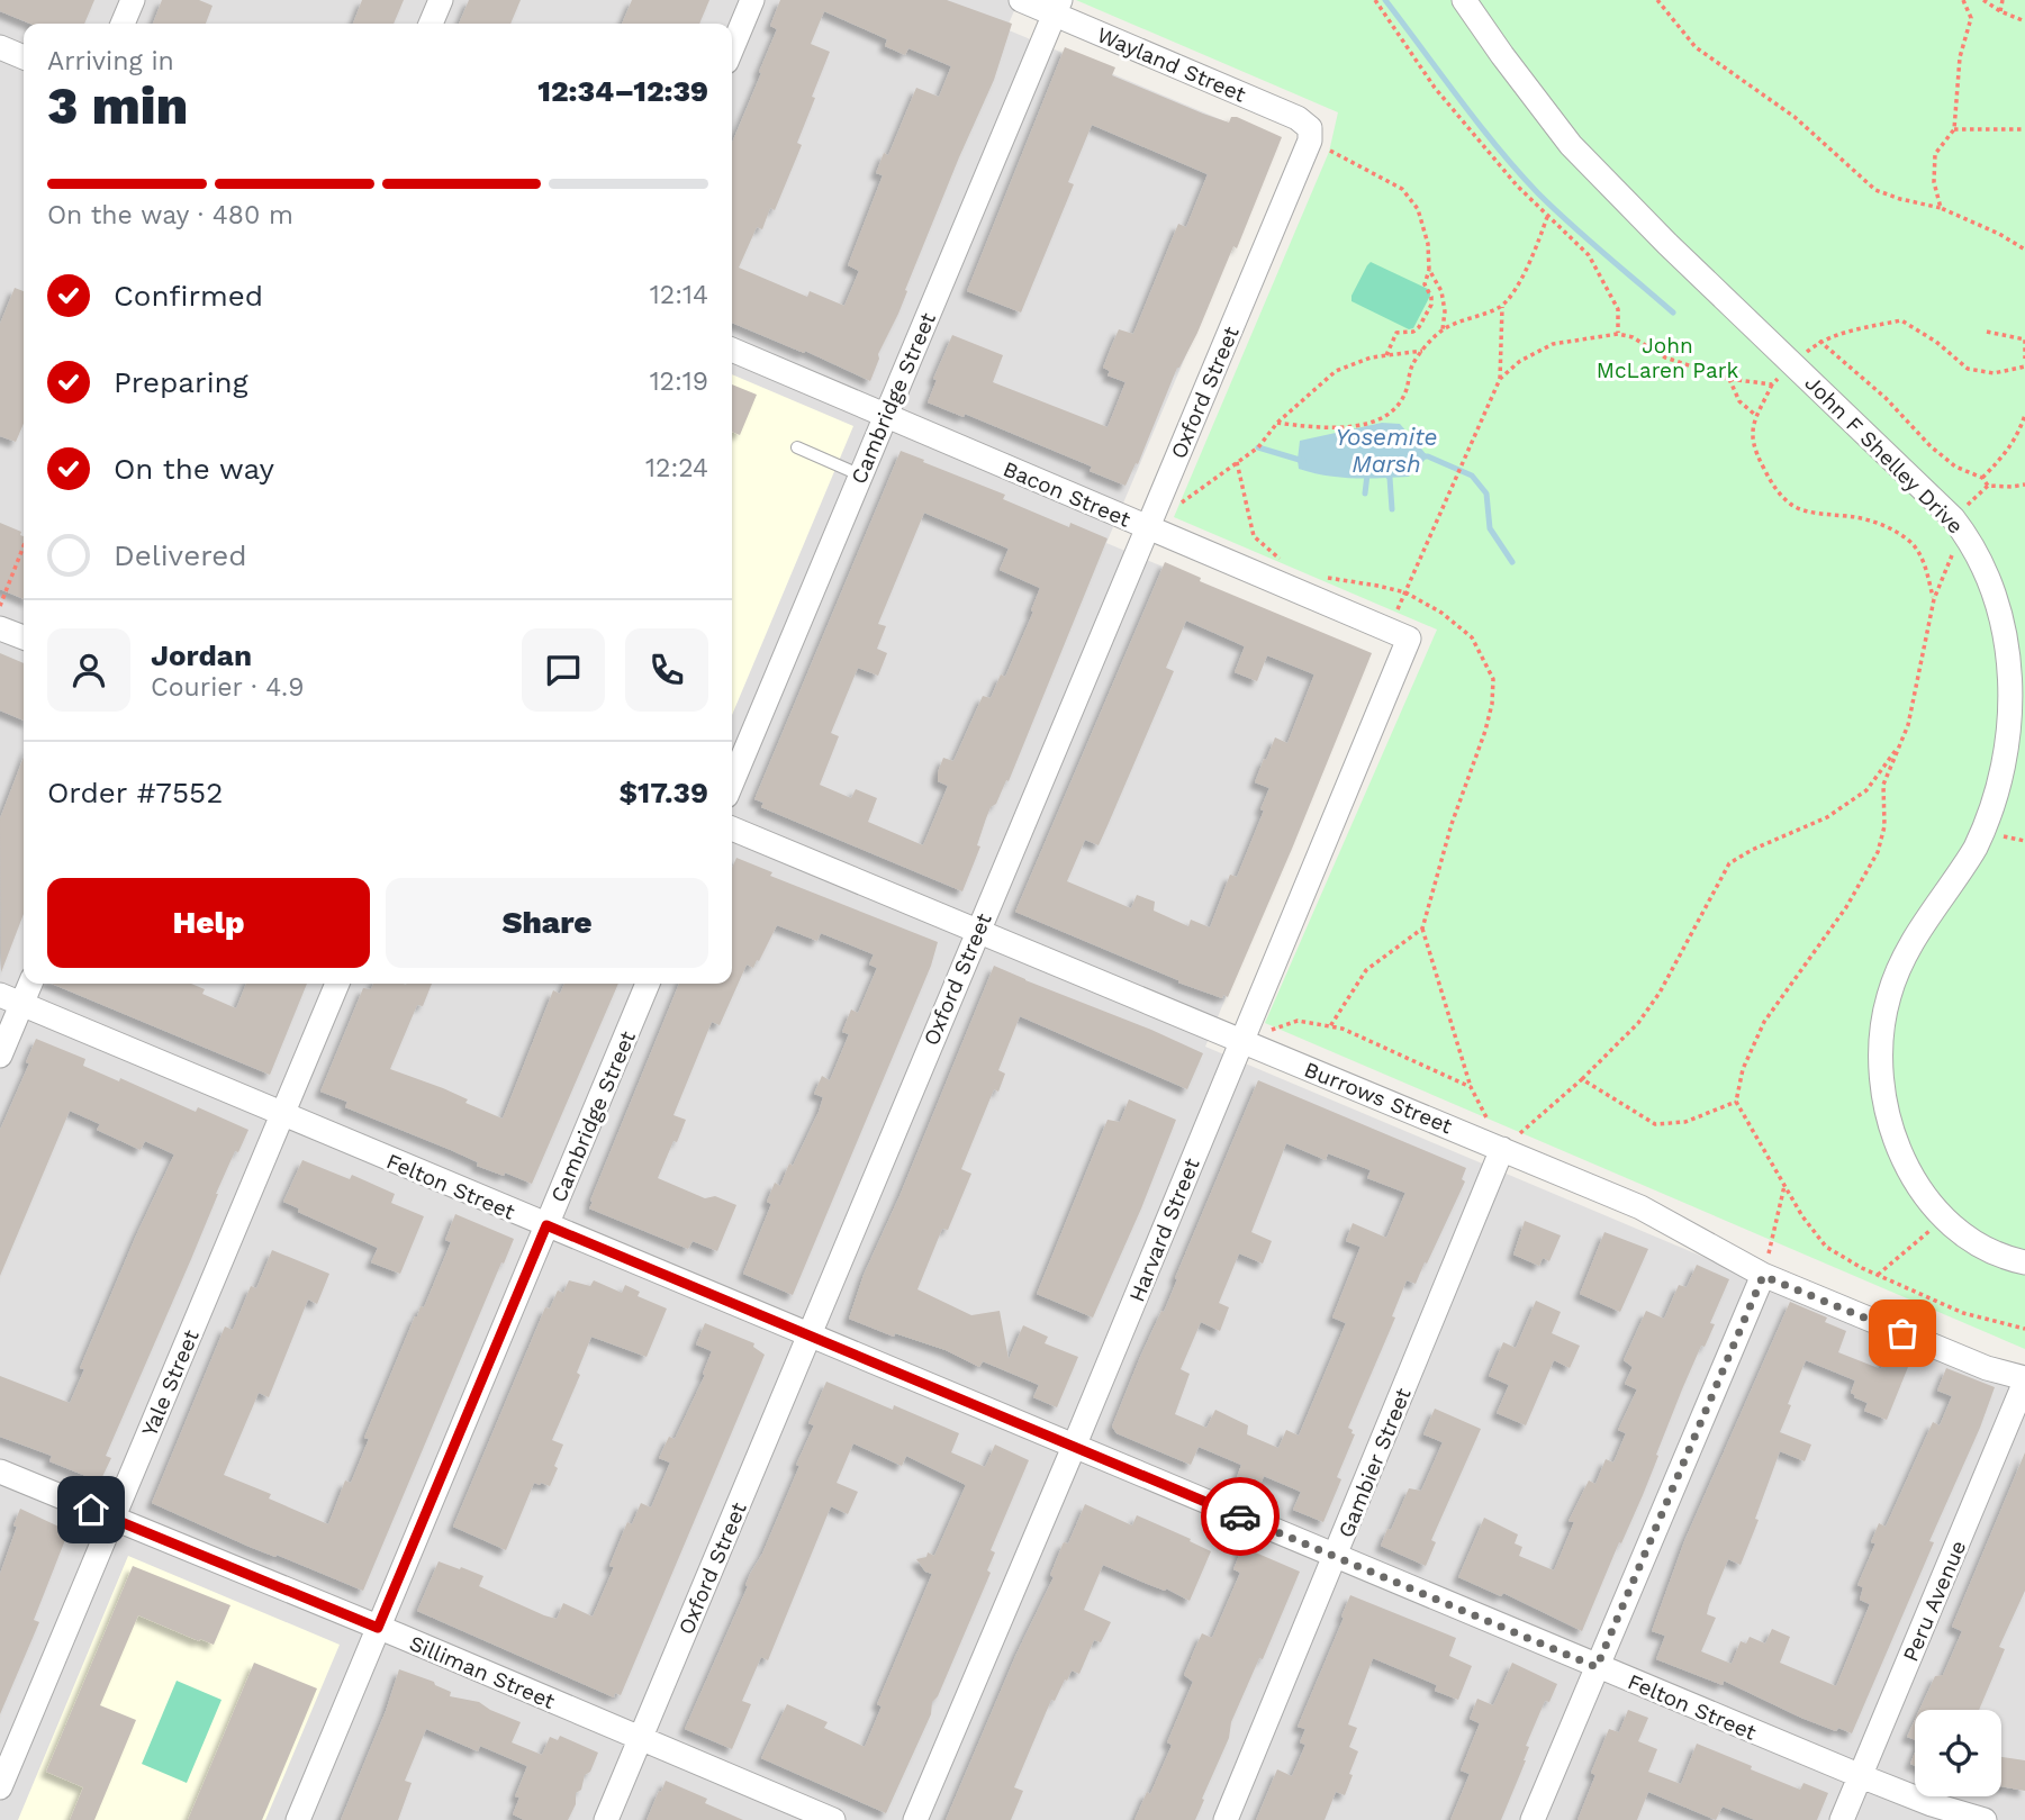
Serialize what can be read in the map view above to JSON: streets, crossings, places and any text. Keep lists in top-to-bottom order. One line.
{"streets":{"street":["Wayland Street","Oxford Street","Cambridge Street","John F Shelley Drive","Bacon Street","Burrows Street","Felton Street","Harvard Street","Yale Street","Gambier Street","Peru Avenue","Silliman Street"]},"crossings":[["Wayland Street","Oxford Street"],["Wayland Street","Cambridge Street"],["Oxford Street","Bacon Street"],["Oxford Street","Burrows Street"],["Oxford Street","Felton Street"],["Oxford Street","Silliman Street"],["Cambridge Street","Bacon Street"],["Cambridge Street","Felton Street"],["Cambridge Street","Silliman Street"],["Bacon Street","Harvard Street"],["Burrows Street","Harvard Street"],["Burrows Street","Gambier Street"],["Burrows Street","Peru Avenue"],["Felton Street","Harvard Street"],["Felton Street","Yale Street"],["Felton Street","Gambier Street"],["Felton Street","Peru Avenue"],["Yale Street","Silliman Street"]],"water":["Yosemite Marsh"],"parks":["John McLaren Park"],"page":{"heading":["3 min","Arriving in","12:34–12:39"],"panel":["Jordan","Courier · 4.9","Order #7552","$17.39"],"bar":"On the way · 480 m","list":[["Confirmed","12:14"],["Preparing","12:19"],["On the way","12:24"],"Delivered"],"buttons":["Help","Share"]}}
